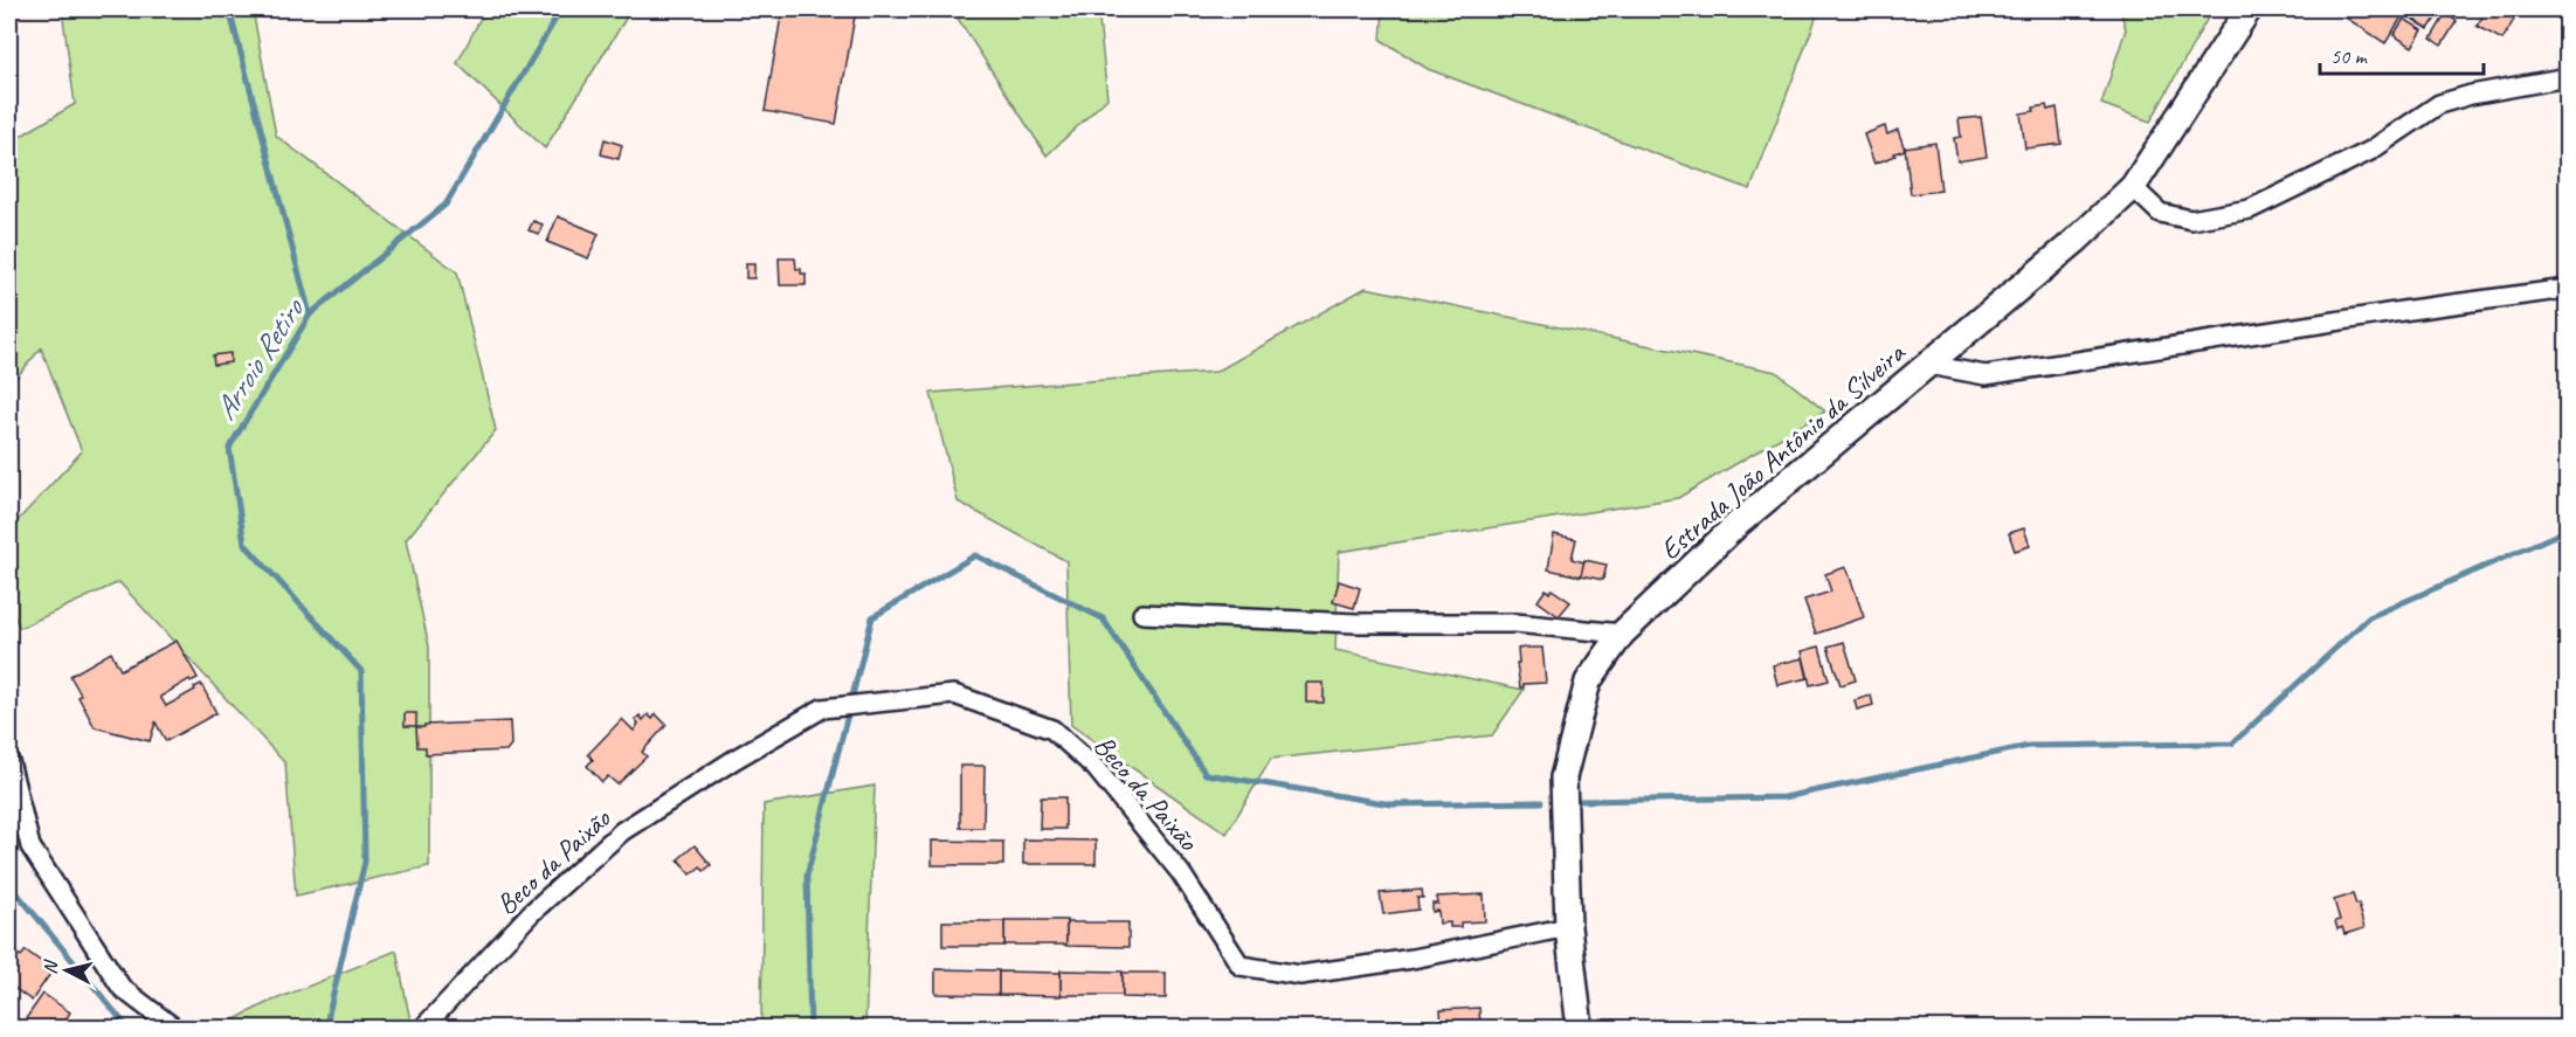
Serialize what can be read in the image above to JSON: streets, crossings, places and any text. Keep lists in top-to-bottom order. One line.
{"streets":{"main road":["Estrada João Antônio da Silveira"],"street":["Beco da Paixão"]},"crossings":[["Estrada João Antônio da Silveira","Beco da Paixão"]],"water":["Arroio Retiro"],"scale_bar":"50 m","north":"left"}
